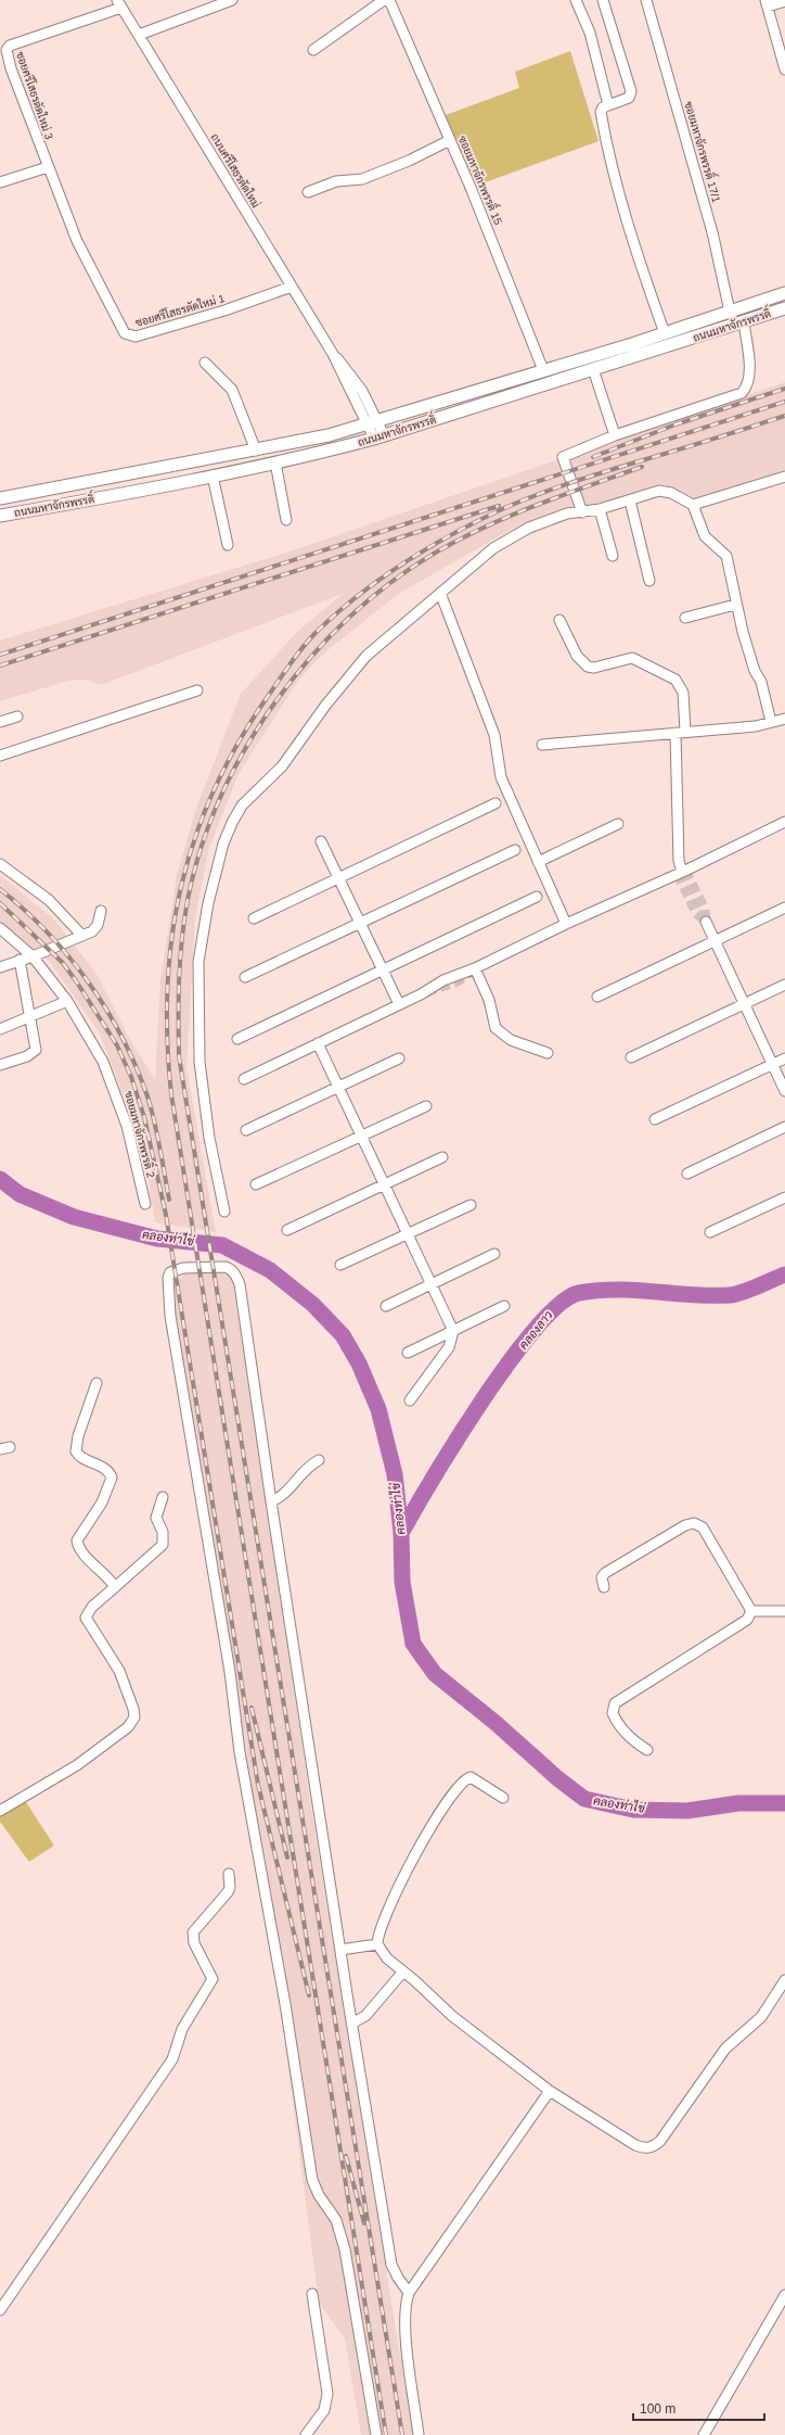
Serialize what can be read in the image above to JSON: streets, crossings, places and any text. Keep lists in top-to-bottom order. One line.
{"streets":{"main road":["ถนนมหาจักรพรรดิ์"],"street":["ซอยศรีโสธรตัดใหม่ 3","ซอยมหาจักรพรรดิ์ 17/1","ถนนศรีโสธรตัดใหม่","ซอยมหาจักรพรรดิ์ 15","ซอยศรีโสธรตัดใหม่ 1","ซอยมหาจักรพรรดิ์ 2"]},"crossings":[["ซอยศรีโสธรตัดใหม่ 3","ถนนศรีโสธรตัดใหม่"],["ซอยศรีโสธรตัดใหม่ 3","ซอยศรีโสธรตัดใหม่ 1"],["ซอยมหาจักรพรรดิ์ 17/1","ถนนมหาจักรพรรดิ์"],["ถนนศรีโสธรตัดใหม่","ซอยศรีโสธรตัดใหม่ 1"],["ถนนศรีโสธรตัดใหม่","ถนนมหาจักรพรรดิ์"],["ซอยมหาจักรพรรดิ์ 15","ถนนมหาจักรพรรดิ์"]],"water":["คลองท่าไข่","คลองลาว"],"scale_bar":"100 m"}
